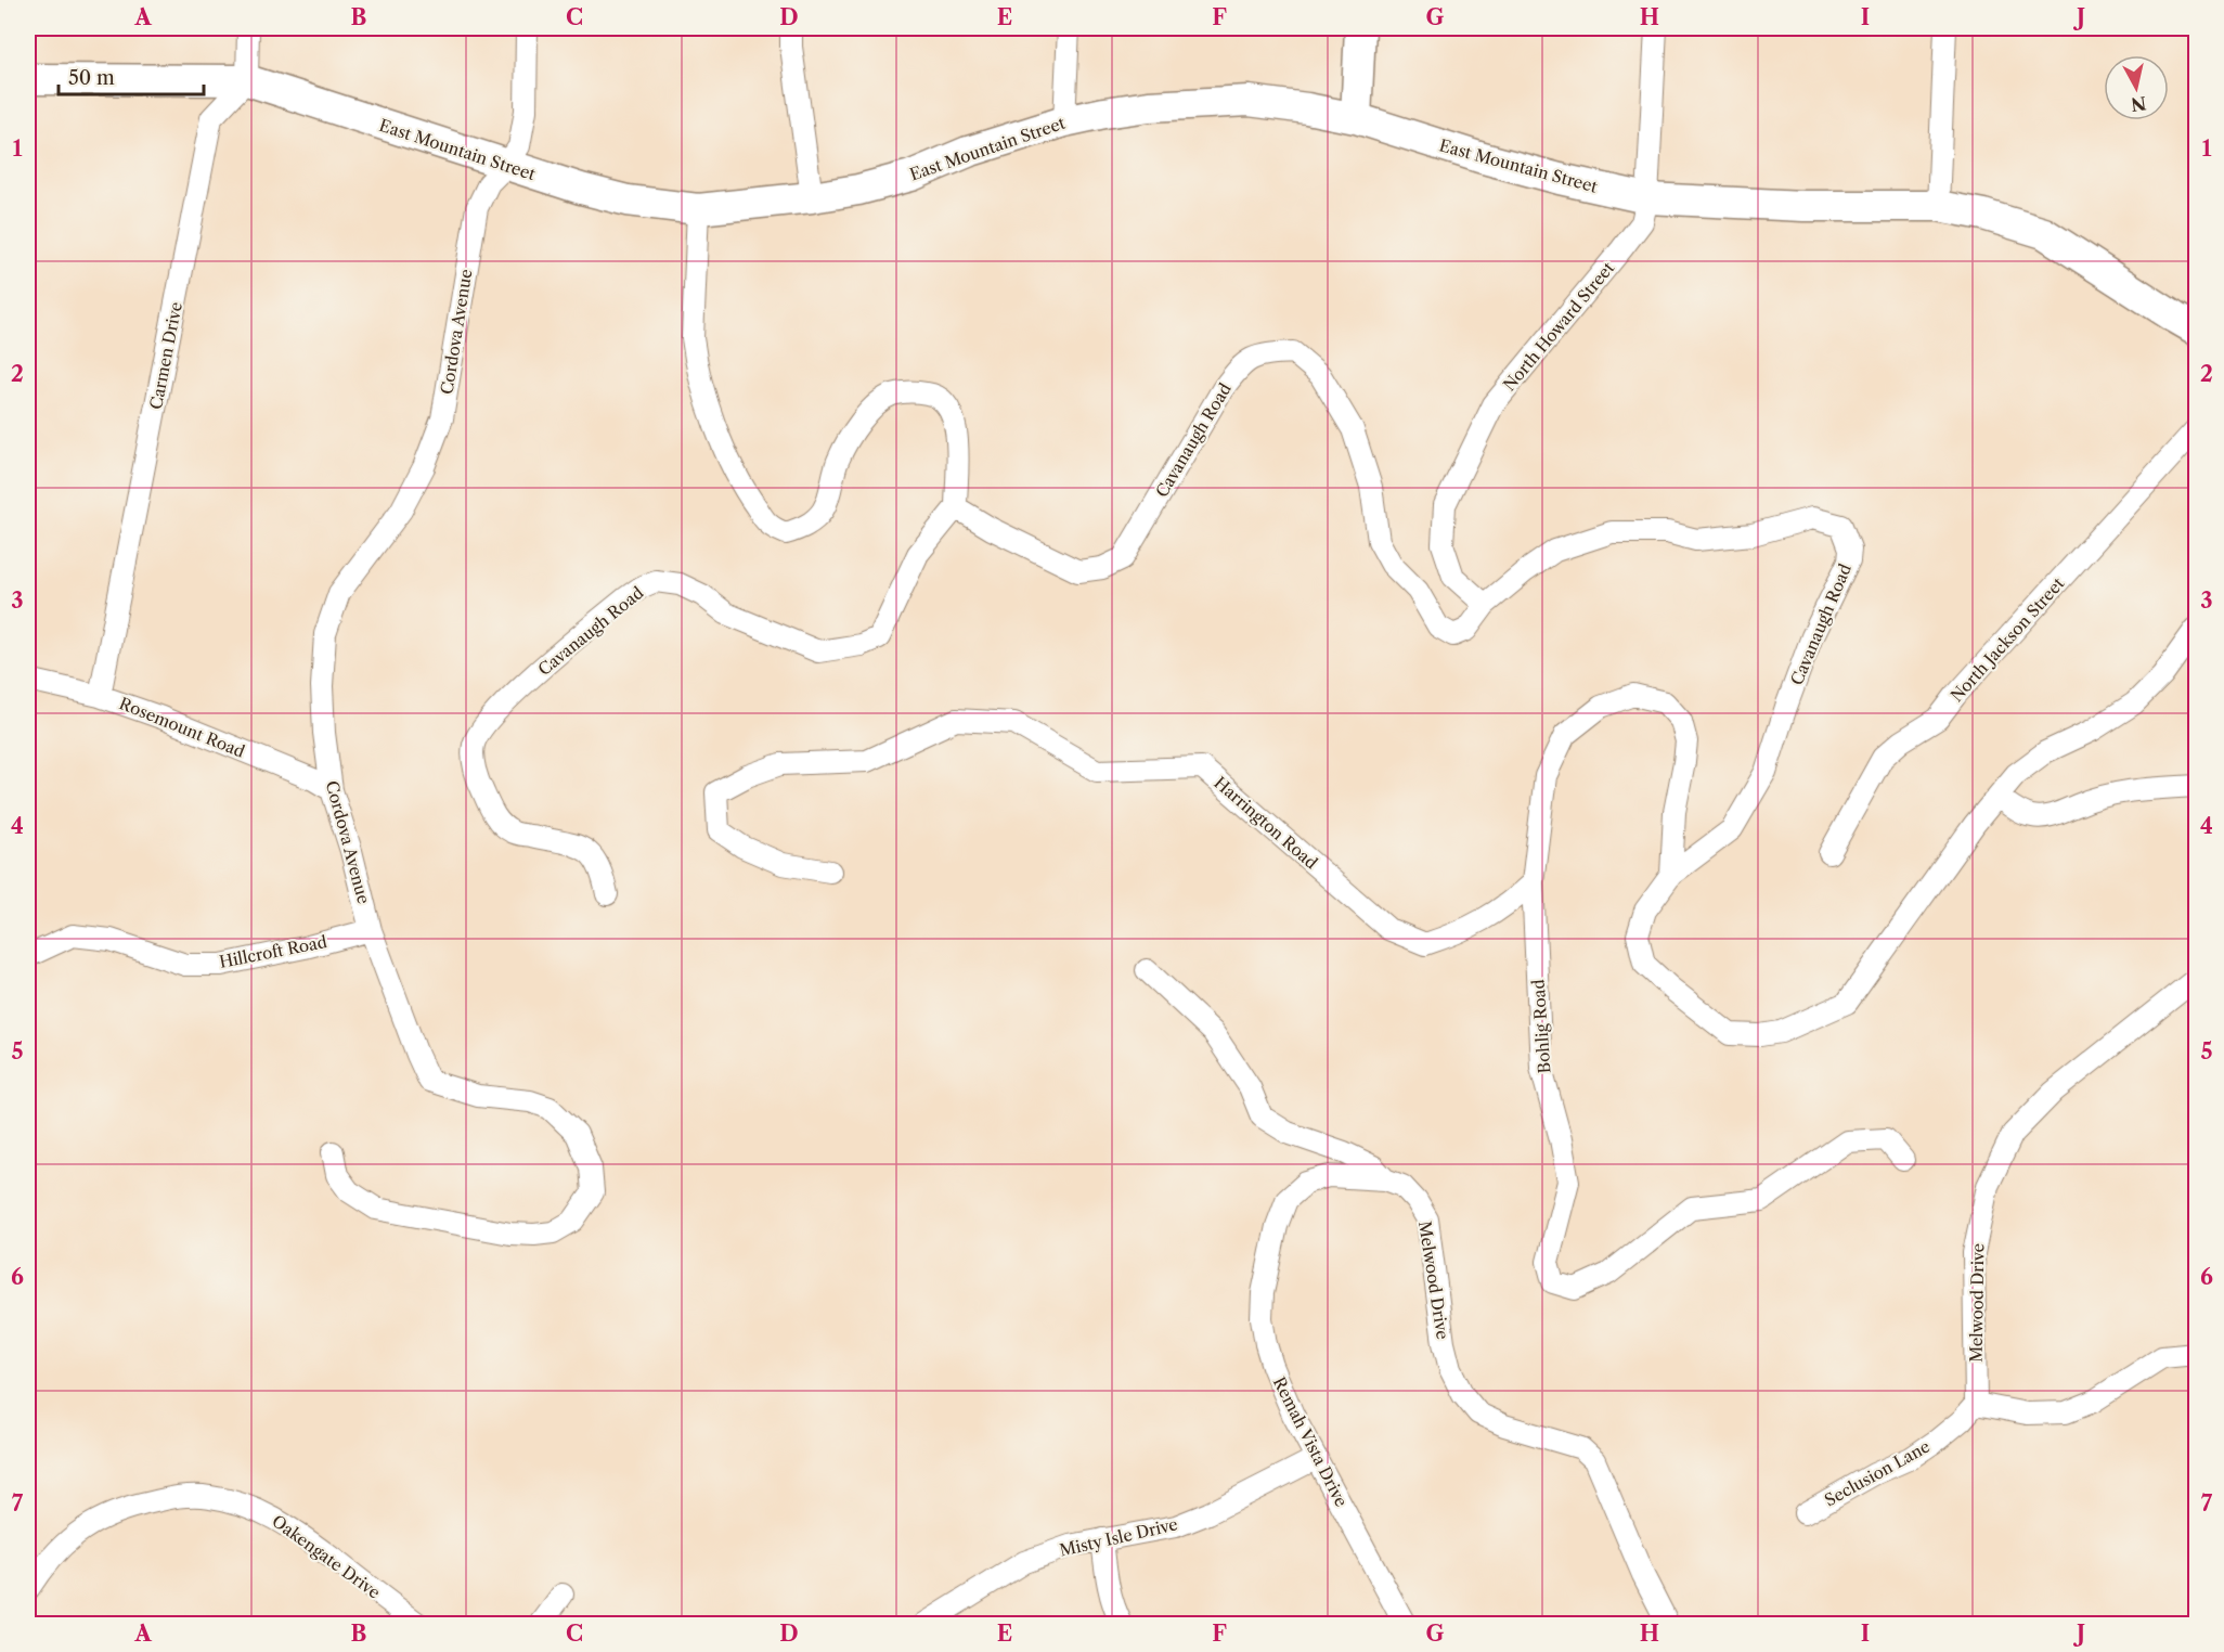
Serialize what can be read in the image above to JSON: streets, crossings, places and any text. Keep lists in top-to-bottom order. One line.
{"streets":{"street":["East Mountain Street","North Howard Street","Cordova Avenue","Carmen Drive","Cavanaugh Road","North Jackson Street","Rosemount Road","Harrington Road","Hillcroft Road","Bohlig Road","Melwood Drive","Remah Vista Drive","Seclusion Lane","Misty Isle Drive","Oakengate Drive"]},"crossings":[["East Mountain Street","North Howard Street"],["East Mountain Street","Cordova Avenue"],["East Mountain Street","Carmen Drive"],["North Howard Street","Cavanaugh Road"],["Cordova Avenue","Rosemount Road"],["Cordova Avenue","Hillcroft Road"],["Carmen Drive","Rosemount Road"],["Cavanaugh Road","Bohlig Road"],["Harrington Road","Bohlig Road"],["Melwood Drive","Remah Vista Drive"],["Melwood Drive","Seclusion Lane"],["Remah Vista Drive","Misty Isle Drive"]],"scale_bar":"50 m","north":"bottom","grid":{"columns":["A","B","C","D","E","F","G","H","I","J"],"rows":["1","2","3","4","5","6","7"]}}
